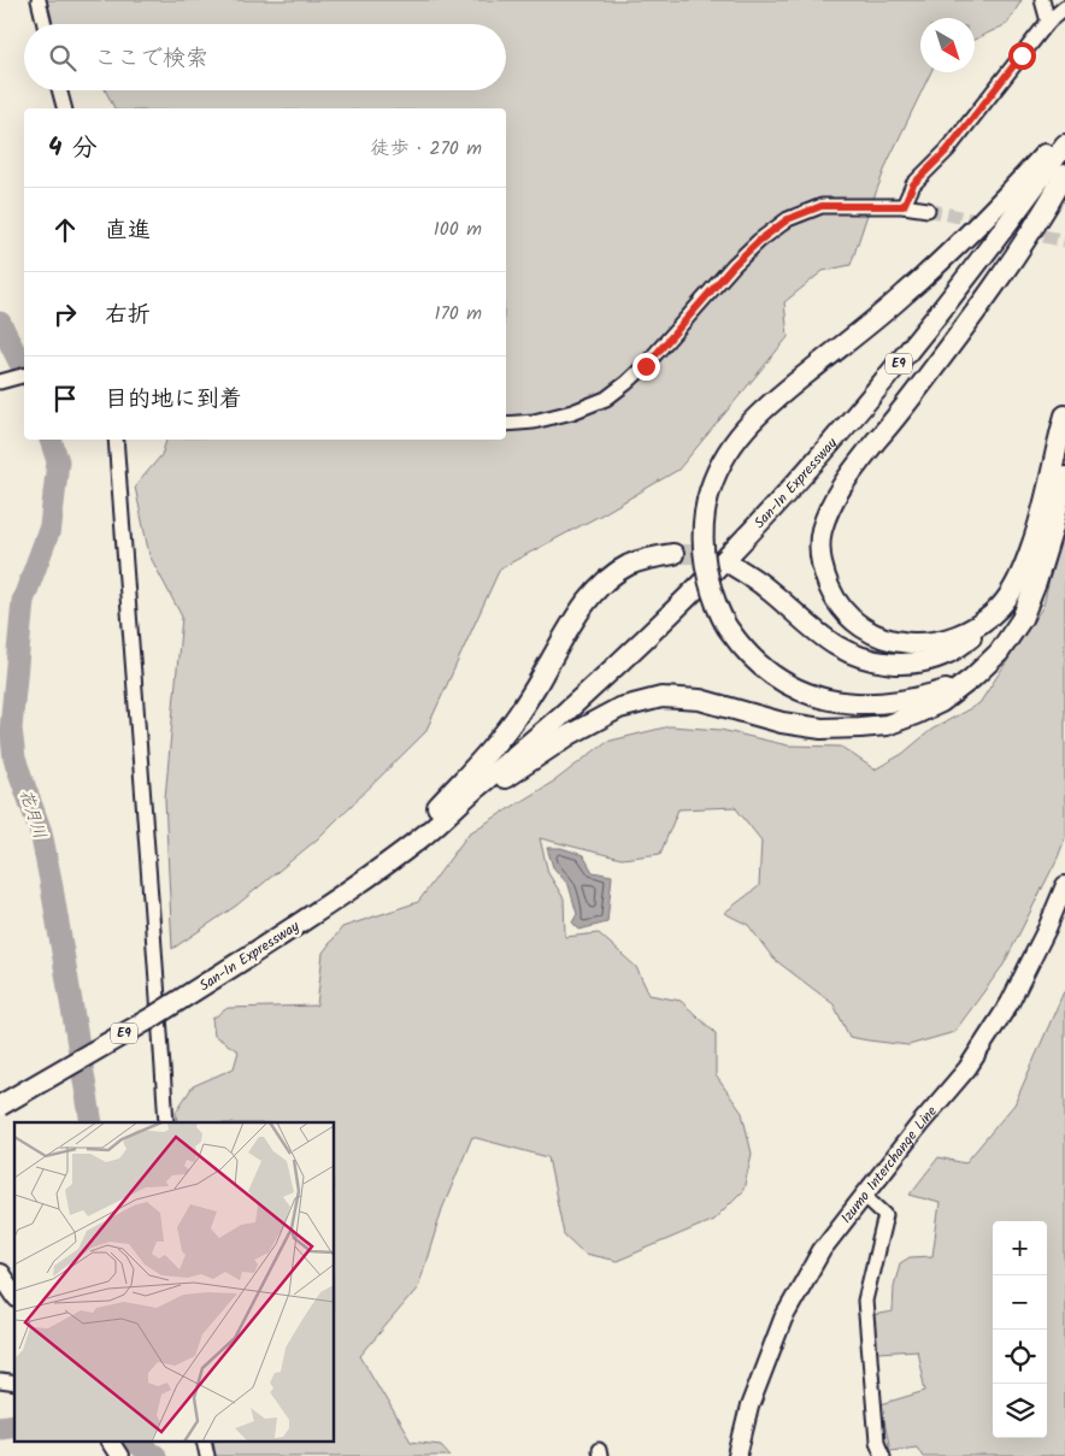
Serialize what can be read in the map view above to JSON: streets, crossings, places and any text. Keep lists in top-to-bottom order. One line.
{"streets":{"highway":["E9","San-In Expressway"],"main road":["Izumo Interchange Line"]},"water":["花月川"],"north":"bottom right","page":{"search":"ここで検索","heading":["4 分","徒歩 · 270 m"],"list":[["直進","100 m"],["右折","170 m"],"目的地に到着"],"map_buttons":["+","−"]}}
